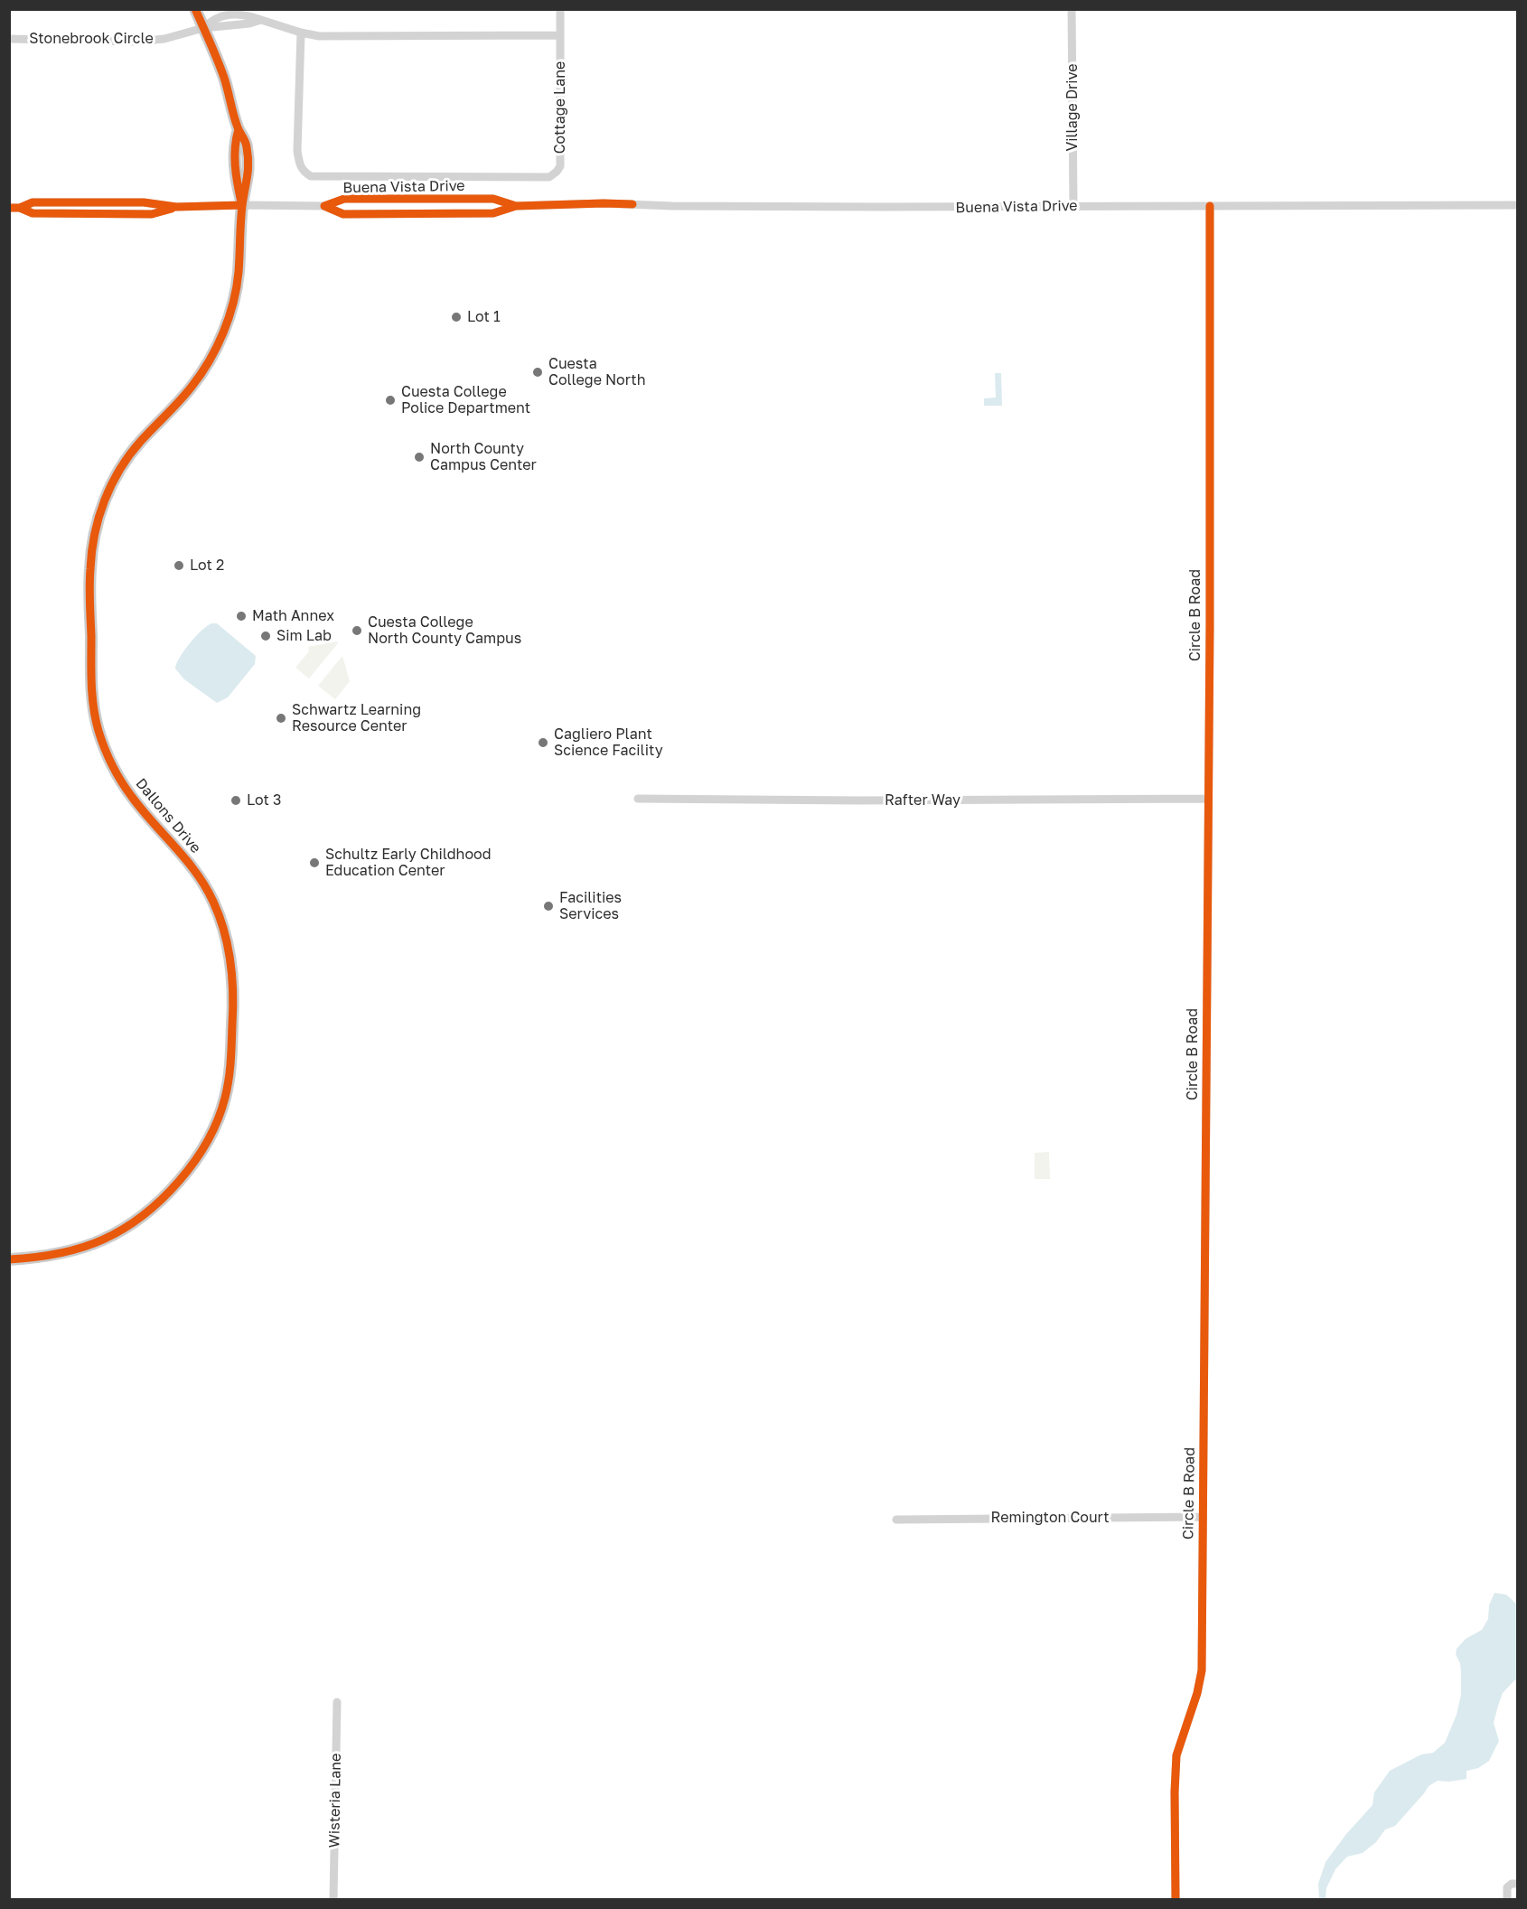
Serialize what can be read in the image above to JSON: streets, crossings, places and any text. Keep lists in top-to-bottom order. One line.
{"streets":{"street":["Stonebrook Circle","Cottage Lane","Village Drive","Buena Vista Drive","Circle B Road","Rafter Way","Dallons Drive","Remington Court","Wisteria Lane"]},"crossings":[["Stonebrook Circle","Dallons Drive"],["Village Drive","Buena Vista Drive"],["Buena Vista Drive","Circle B Road"],["Buena Vista Drive","Dallons Drive"],["Circle B Road","Rafter Way"],["Circle B Road","Remington Court"]],"places":["Lot 1","Cuesta College North","Cuesta College Police Department","North County Campus Center","Lot 2","Math Annex","Cuesta College North County Campus","Sim Lab","Schwartz Learning Resource Center","Cagliero Plant Science Facility","Lot 3","Schultz Early Childhood Education Center","Facilities Services"]}
